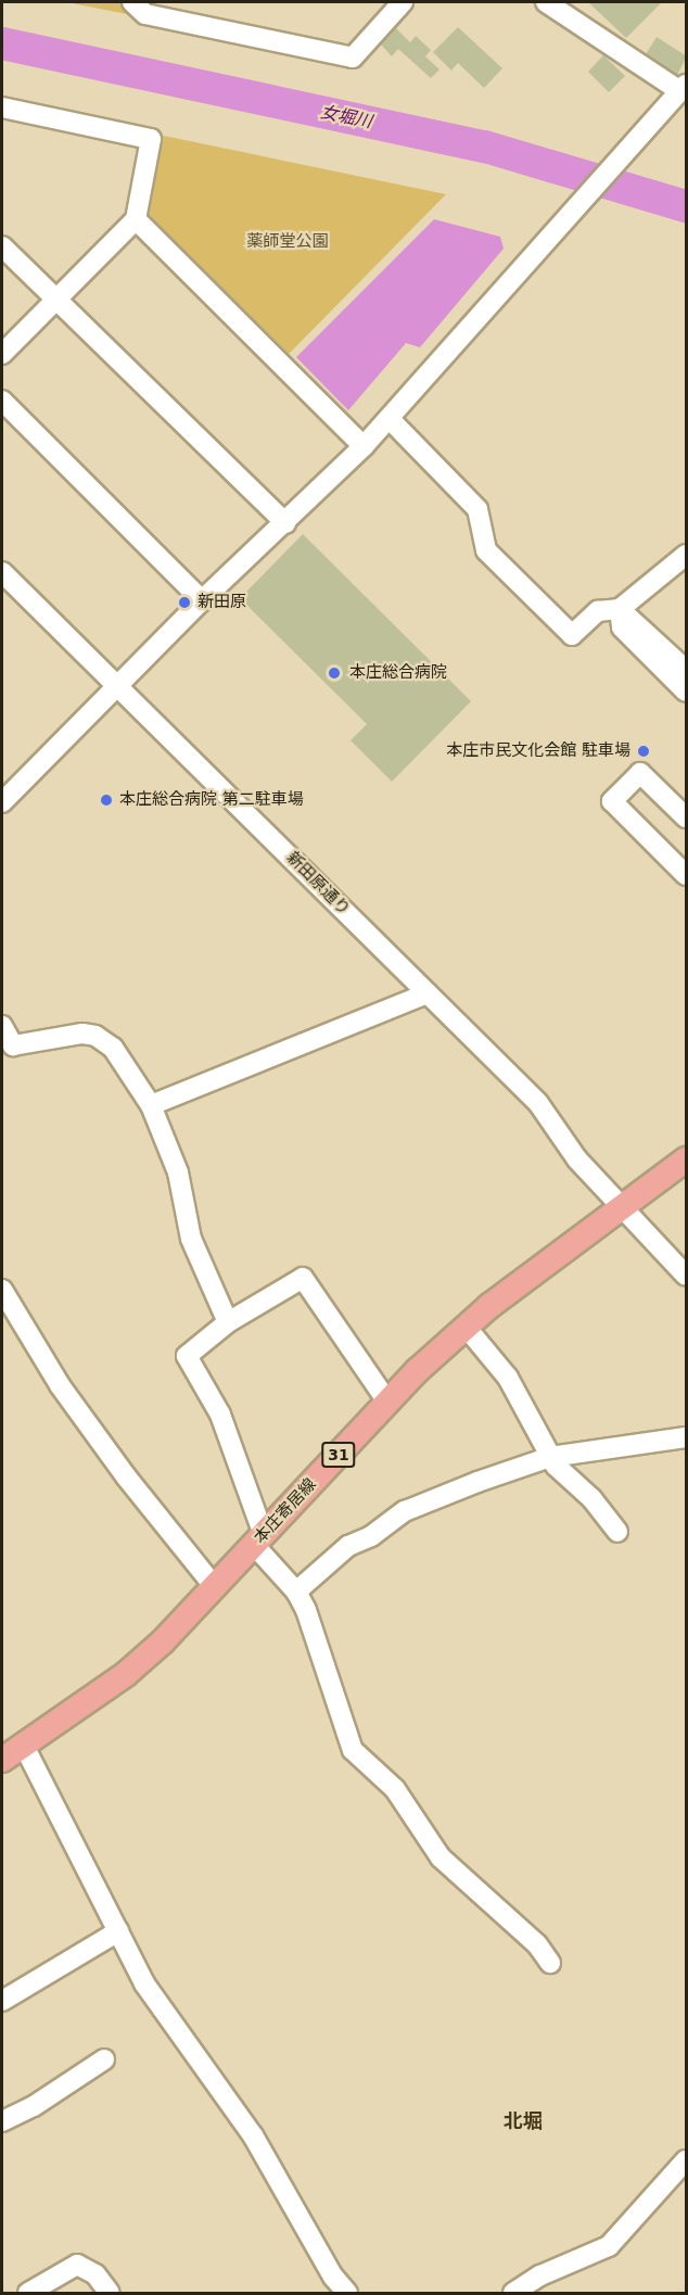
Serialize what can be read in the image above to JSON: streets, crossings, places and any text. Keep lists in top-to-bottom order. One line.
{"streets":{"main road":["31","本庄寄居線"],"street":["新田原通り"]},"crossings":[["新田原通り","本庄寄居線"]],"districts":["北堀"],"water":["女堀川"],"parks":["薬師堂公園"],"places":["新田原","本庄総合病院","本庄市民文化会館 駐車場","本庄総合病院 第二駐車場"]}
